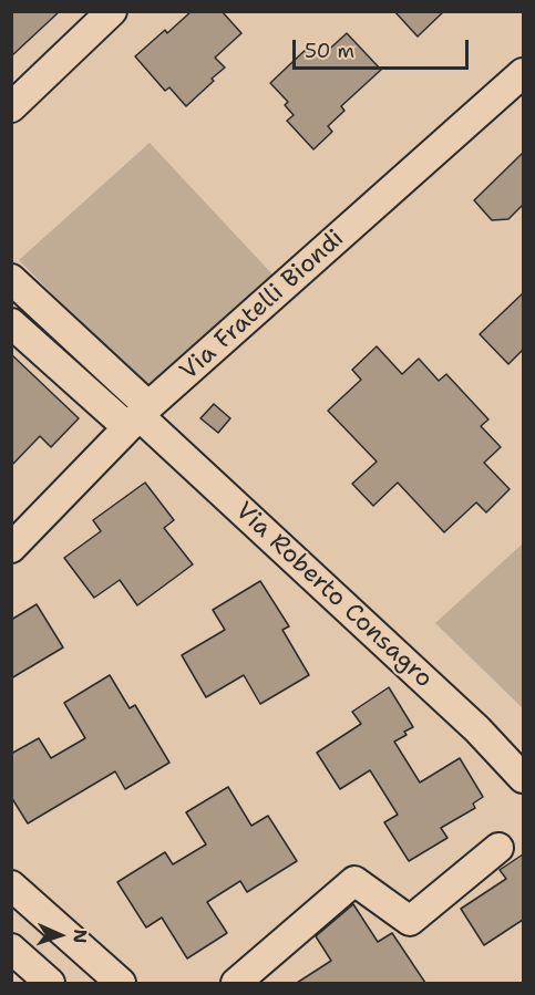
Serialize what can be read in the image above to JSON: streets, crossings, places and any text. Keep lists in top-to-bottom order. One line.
{"streets":{"street":["Via Fratelli Biondi","Via Roberto Consagro"]},"crossings":[["Via Fratelli Biondi","Via Roberto Consagro"]],"scale_bar":"50 m","north":"right"}
